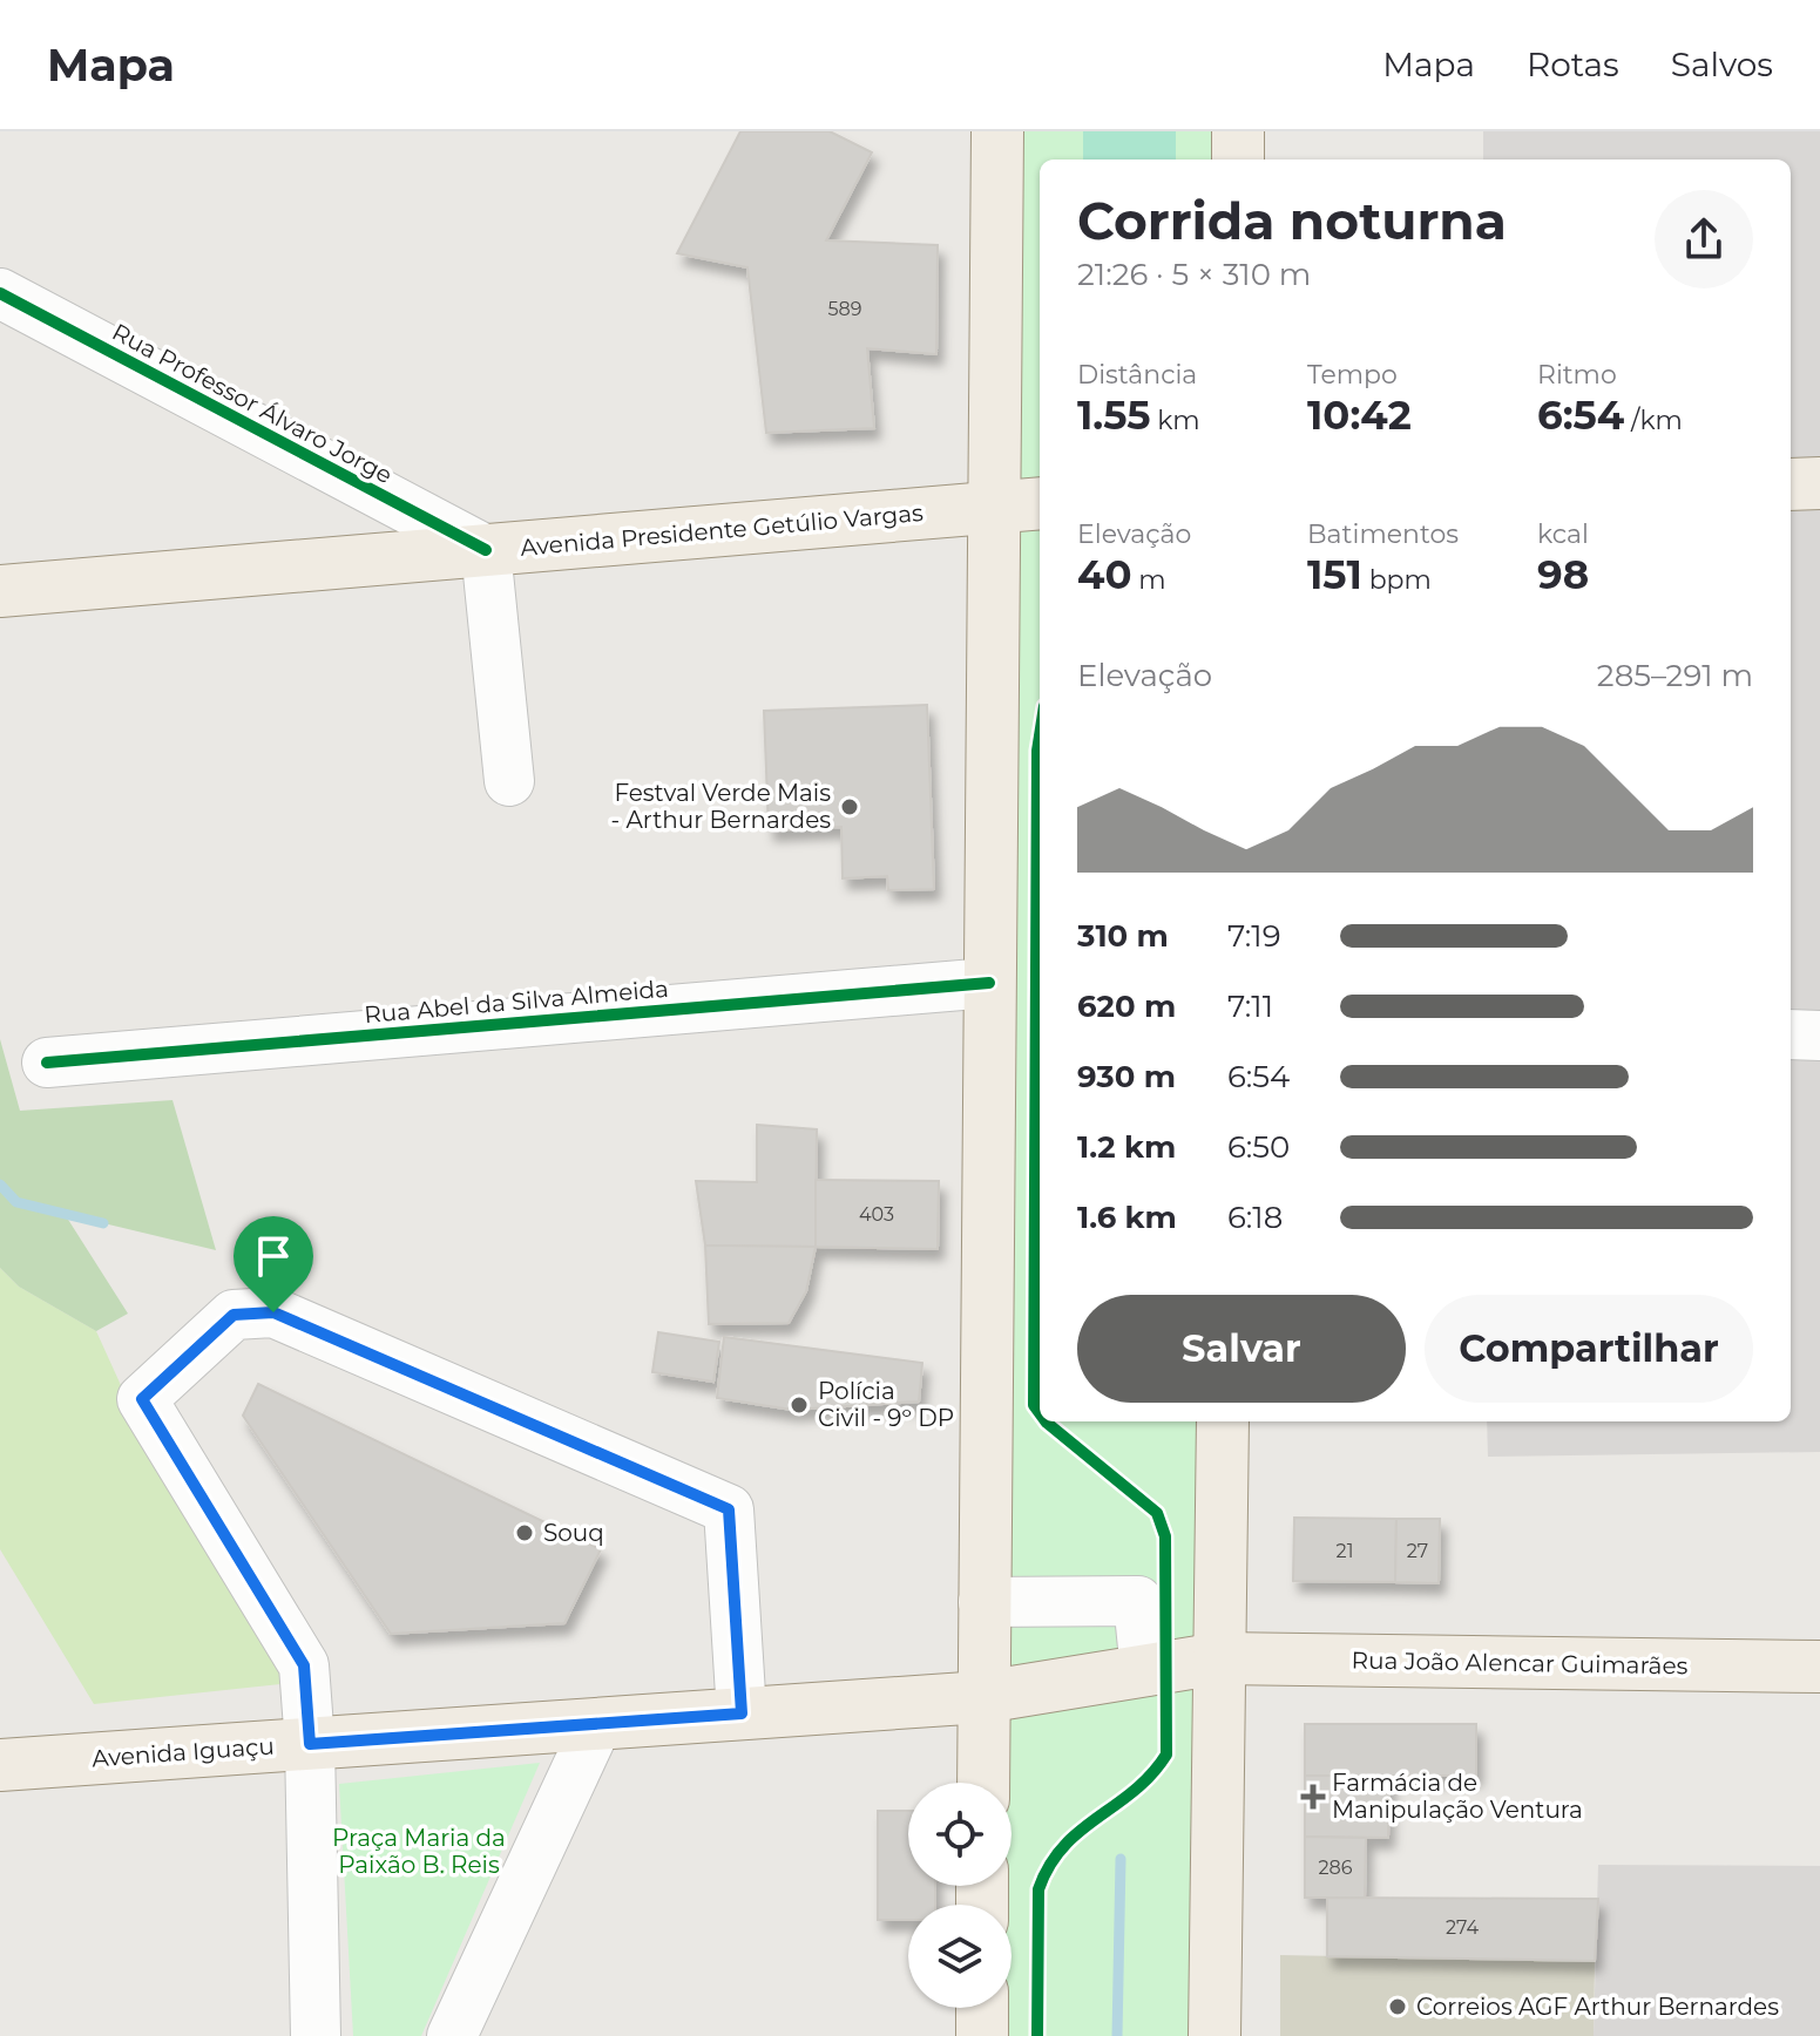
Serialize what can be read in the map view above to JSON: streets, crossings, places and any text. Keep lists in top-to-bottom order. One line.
{"streets":{"main road":["Avenida Presidente Getúlio Vargas","Rua João Alencar Guimarães","Avenida Iguaçu"],"street":["Rua Professor Álvaro Jorge","Rua Abel da Silva Almeida"]},"crossings":[["Rua Professor Álvaro Jorge","Avenida Presidente Getúlio Vargas"],["Rua João Alencar Guimarães","Avenida Iguaçu"]],"parks":["Praça Maria da Paixão B. Reis"],"places":{"other":["Festval Verde Mais - Arthur Bernardes","Polícia Civil - 9º DP","Souq","Correios AGF Arthur Bernardes"],"health":["Farmácia de Manipulação Ventura"]},"house_numbers":["589","403","21","27","286","274"],"page":{"header":"Mapa","nav":["Mapa","Rotas","Salvos"],"heading":["Corrida noturna","21:26 · 5 × 310 m"],"stats":[["Distância","1.55 km"],["Tempo","10:42"],["Ritmo","6:54 /km"],["Elevação","40 m"],["Batimentos","151 bpm"],["kcal","98"]],"chart":["Elevação","285–291 m"],"list":[{"name":"310 m","note":"7:19"},{"name":"620 m","note":"7:11"},{"name":"930 m","note":"6:54"},{"name":"1.2 km","note":"6:50"},{"name":"1.6 km","note":"6:18"}],"buttons":["Salvar","Compartilhar"]}}
